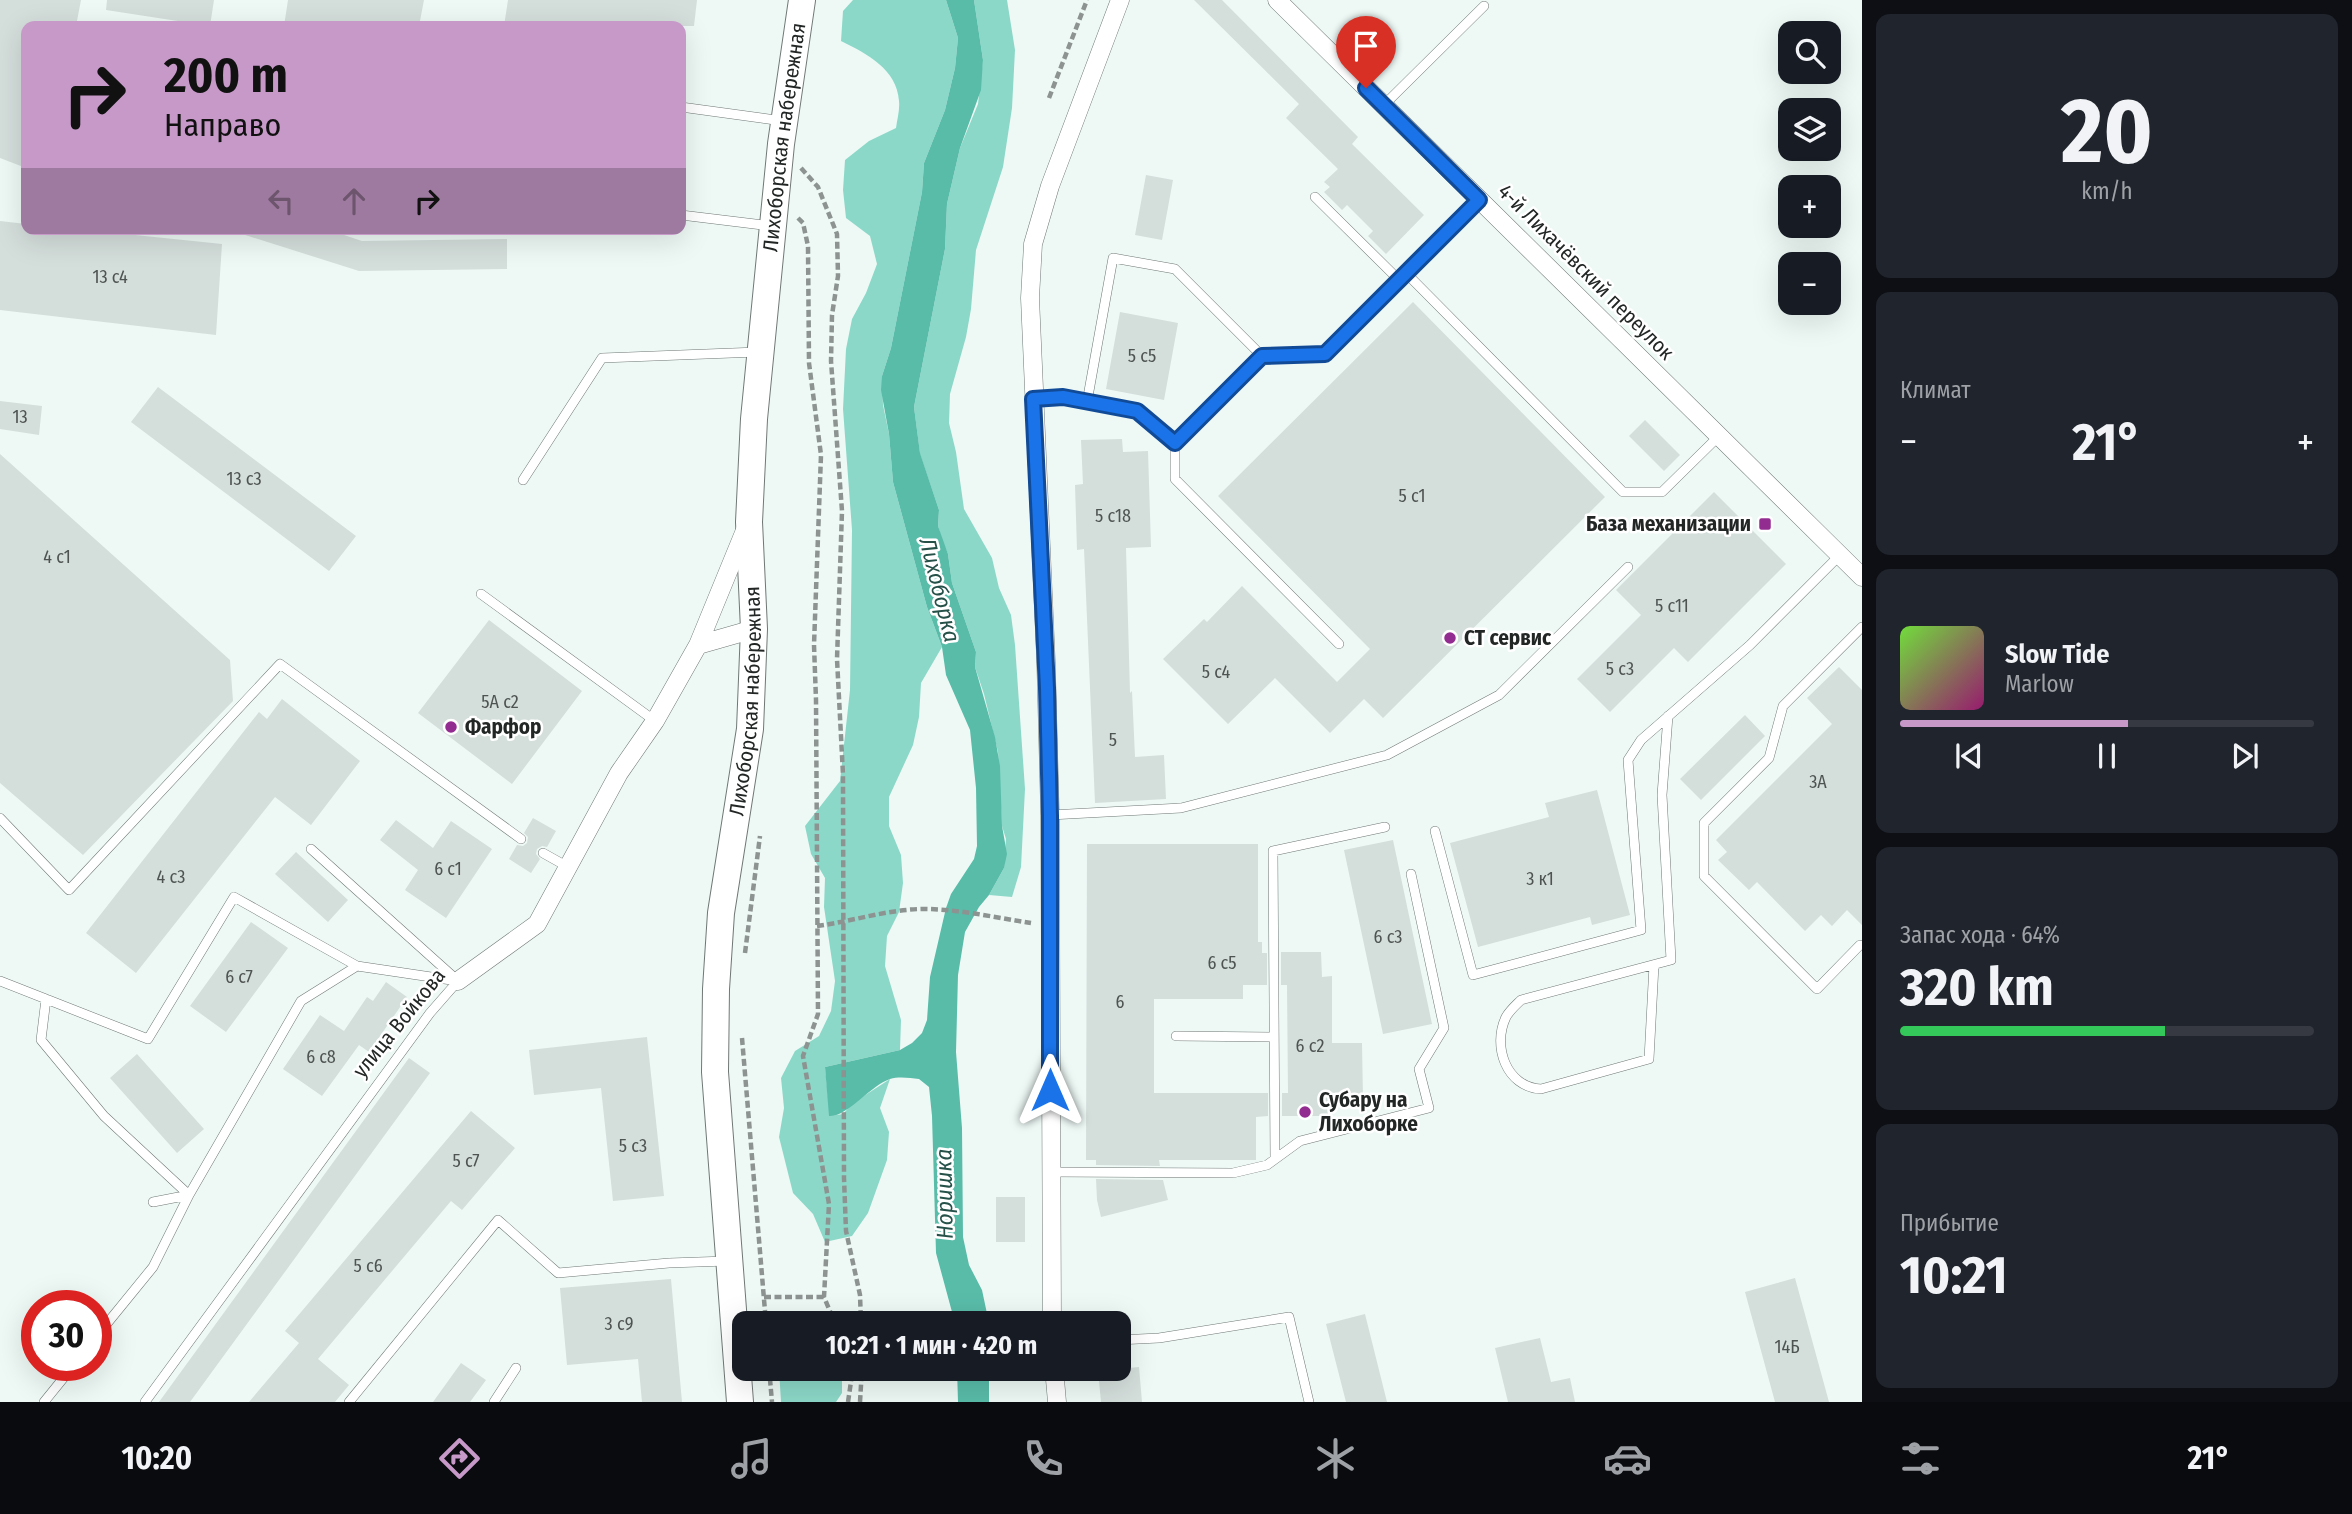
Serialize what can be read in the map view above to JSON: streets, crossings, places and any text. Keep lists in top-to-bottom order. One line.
{"streets":{"street":["Лихоборская набережная","4-й Лихачёвский переулок","улица Войкова"]},"crossings":[["Лихоборская набережная","улица Войкова"]],"water":["Лихоборка","Норишка"],"places":{"transit":["База механизации"],"other":["СТ сервис","Фарфор","Субару на Лихоборке"]},"house_numbers":["13 с4","5 с5","13","13 с3","5 с1","5 с18","4 с1","5 с11","5 с3","5 с4","5А с2","5","3А","6 с1","4 с3","3 к1","6 с3","6 с5","6 с7","6","6 с2","6 с8","5 с3","5 с7","5 с6","3 с9","14Б"],"page":{"tile":[["20","km/h"],"Климат",["Запас хода · 64%","320 km"],["Прибытие","10:21"]],"map_buttons":["+","−"],"turn":["200 m","Направо"],"heat":["−","21°","+"],"song":["Slow Tide","Marlow"],"limit":"30","trip":"10:21 · 1 мин · 420 m","tabs":["10:20","21°"]}}
